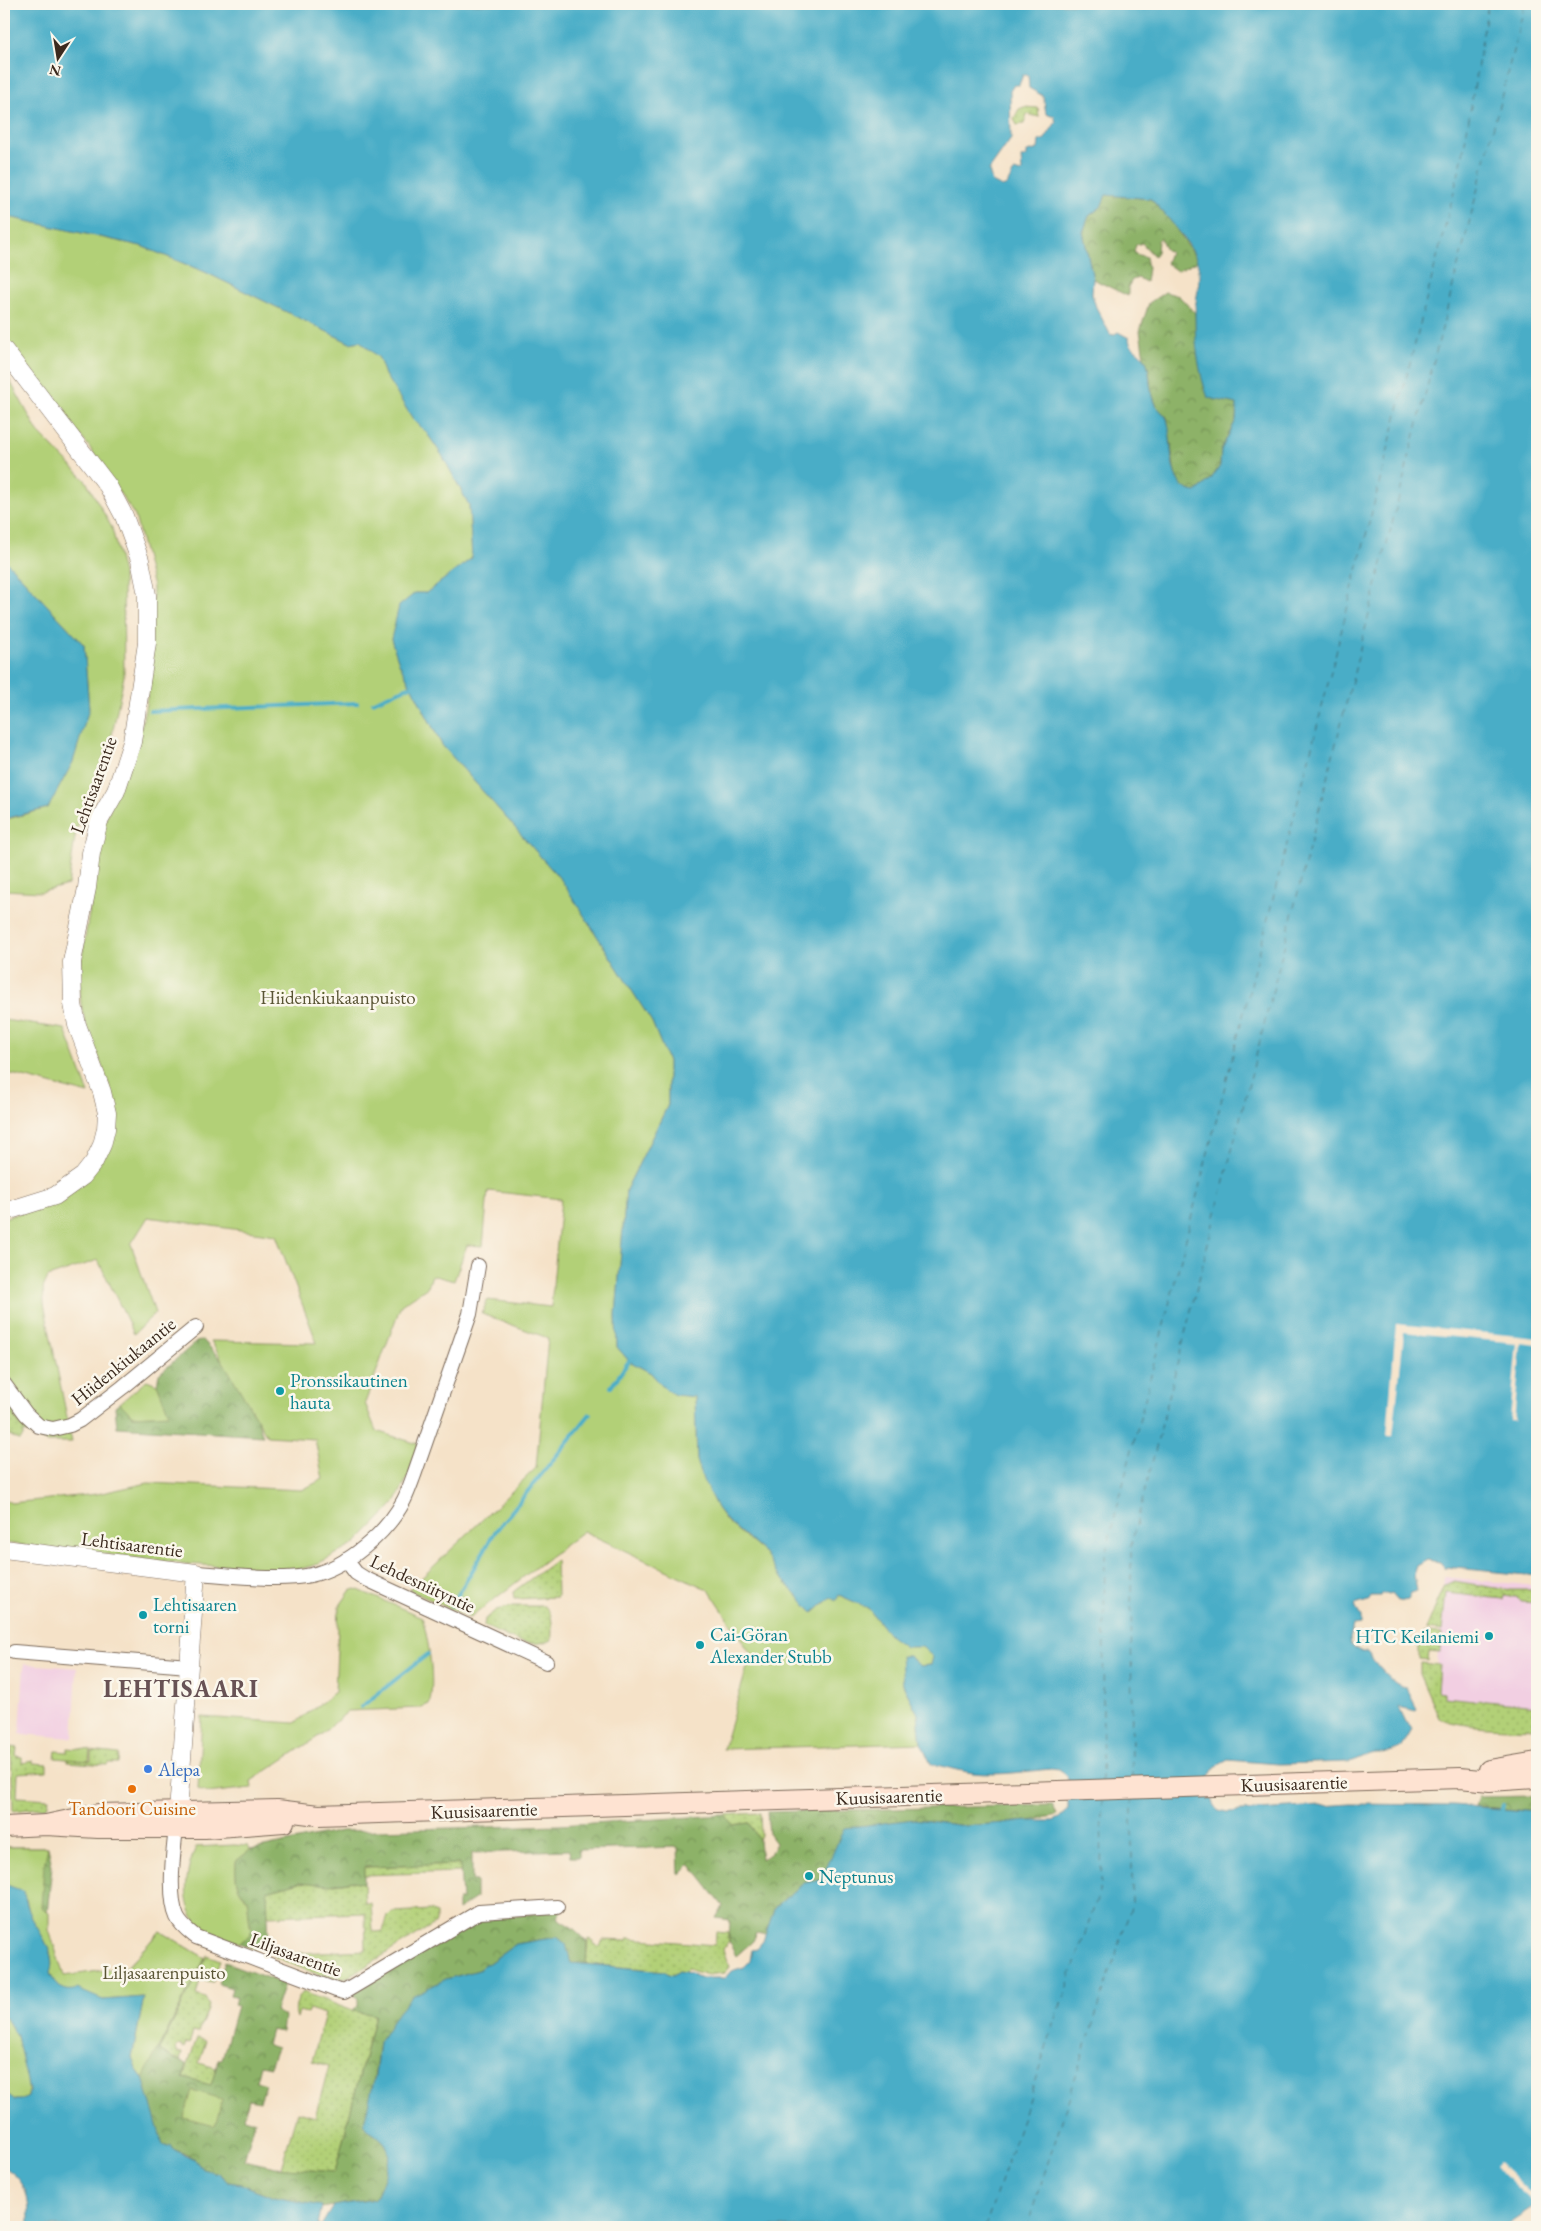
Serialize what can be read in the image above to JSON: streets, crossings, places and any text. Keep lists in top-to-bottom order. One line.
{"streets":{"main road":["Kuusisaarentie"],"street":["Lehtisaarentie","Hiidenkiukaantie","Lehdesniityntie","Liljasaarentie"]},"crossings":[["Lehtisaarentie","Lehdesniityntie"],["Lehtisaarentie","Kuusisaarentie"],["Lehtisaarentie","Liljasaarentie"],["Kuusisaarentie","Liljasaarentie"]],"districts":["LEHTISAARI"],"parks":["Hiidenkiukaanpuisto","Liljasaarenpuisto"],"places":["Pronssikautinen hauta","Lehtisaaren torni","HTC Keilaniemi","Cai-Göran Alexander Stubb","Alepa","Tandoori Cuisine","Neptunus"],"north":"bottom"}
